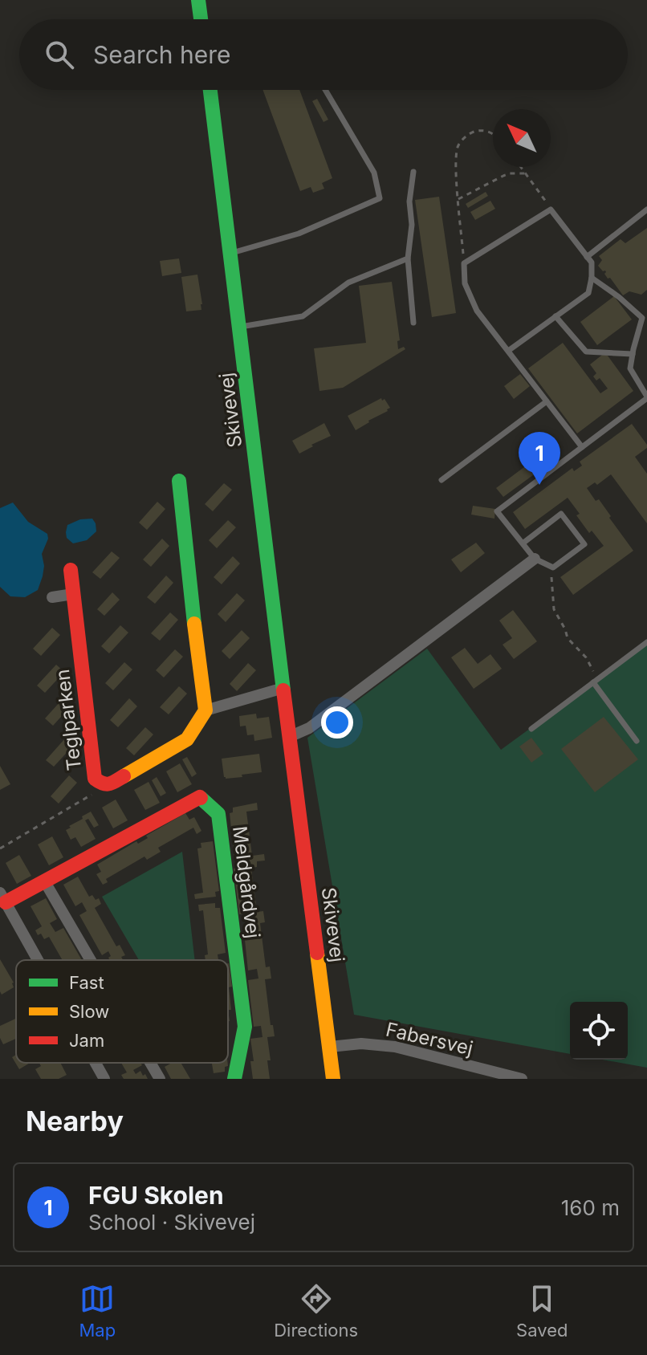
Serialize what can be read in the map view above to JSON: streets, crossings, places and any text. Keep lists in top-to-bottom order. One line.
{"streets":{"street":["Skivevej","Teglparken","Meldgårdvej","Fabersvej"]},"crossings":[["Skivevej","Fabersvej"]],"legend":["Fast","Slow","Jam"],"north":"top left","page":{"search":"Search here","pins":"1","heading":"Nearby","list":[{"mark":"1","name":"FGU Skolen","note":"School · Skivevej","value":"160 m"}],"nav":["Map","Directions","Saved"]}}
